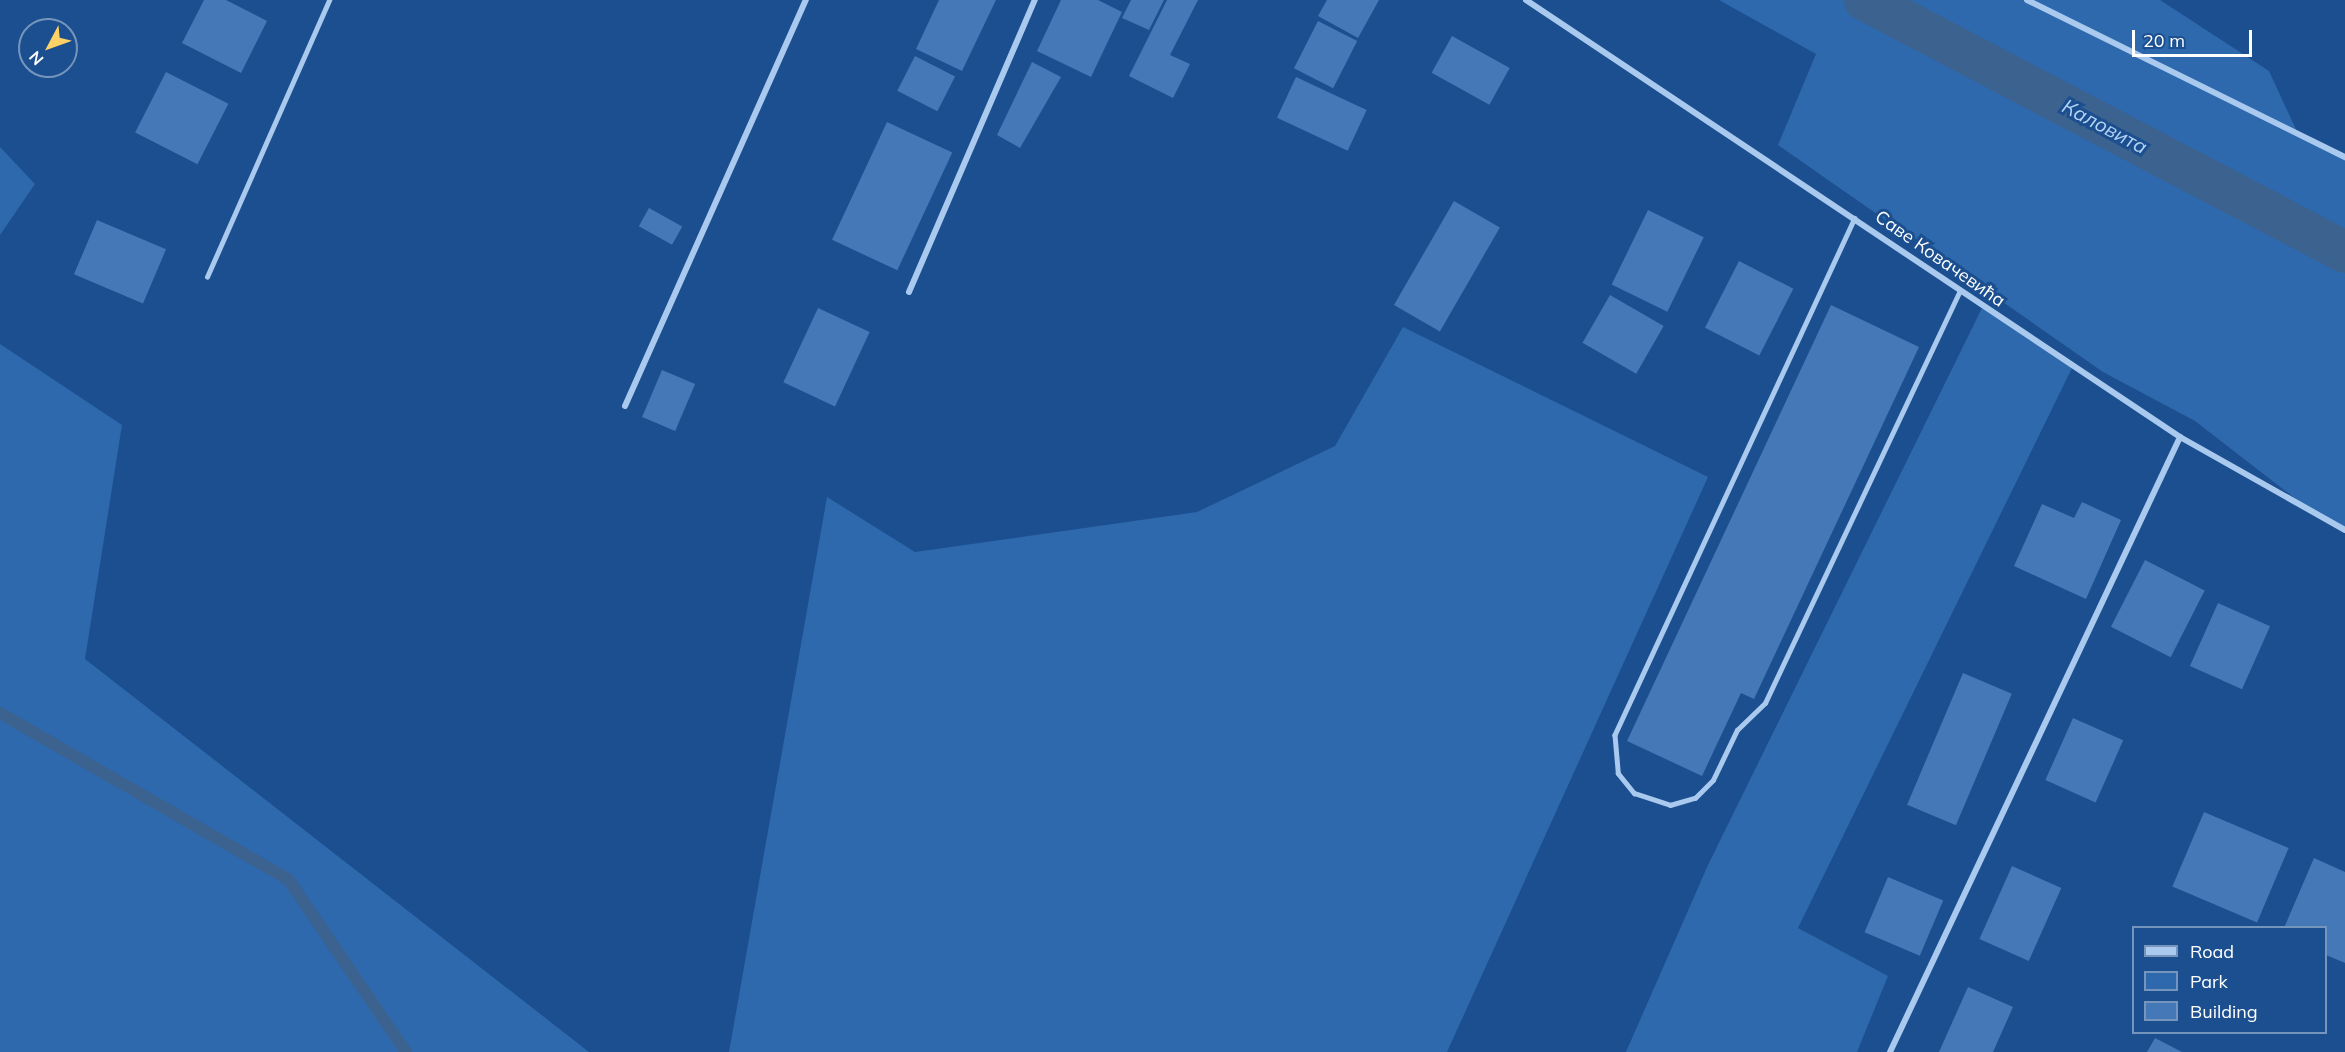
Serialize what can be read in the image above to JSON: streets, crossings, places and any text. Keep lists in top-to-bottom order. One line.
{"streets":{"street":["Саве Ковачевића"]},"water":["Каловита"],"legend":["Road","Park","Building"],"scale_bar":"20 m","north":"bottom left"}
